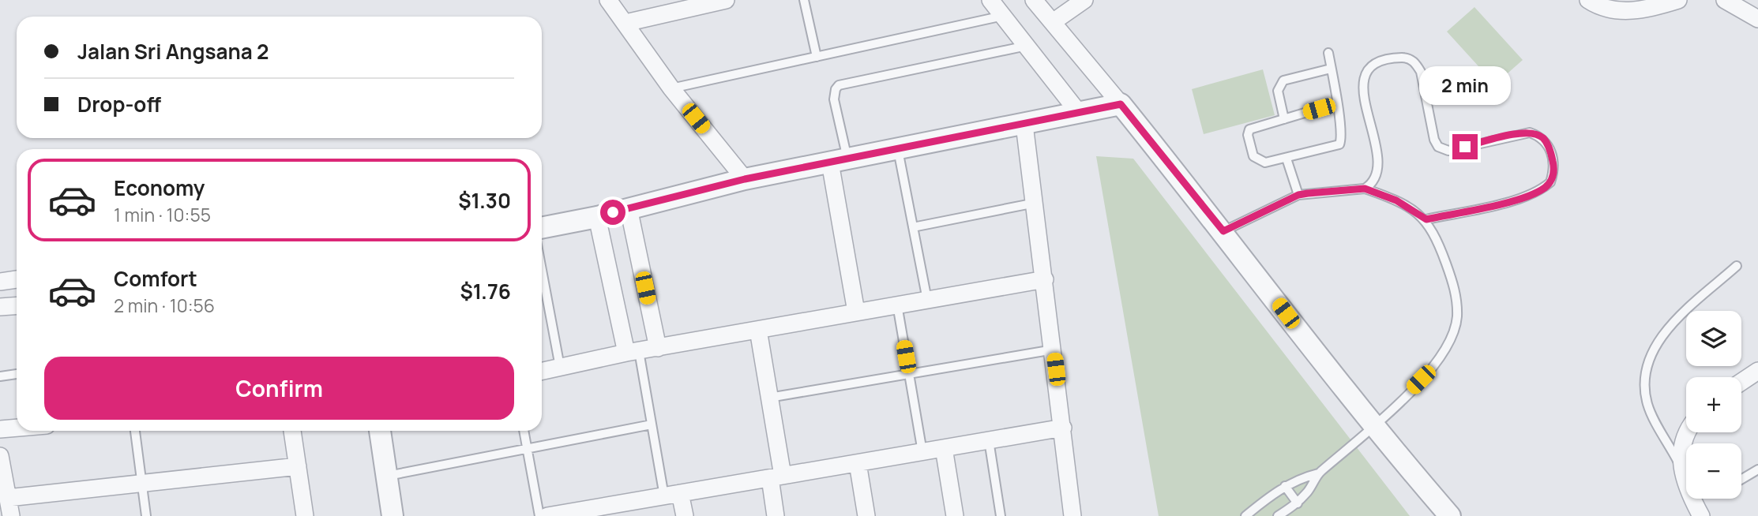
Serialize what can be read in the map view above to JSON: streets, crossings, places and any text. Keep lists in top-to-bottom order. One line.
{"page":{"banner":["Jalan Sri Angsana 2","Drop-off"],"bubble":"2 min","list":[{"name":"Economy","note":"1 min · 10:55","value":"$1.30"},{"name":"Comfort","note":"2 min · 10:56","value":"$1.76"}],"map_buttons":["+","−"],"buttons":"Confirm"}}
